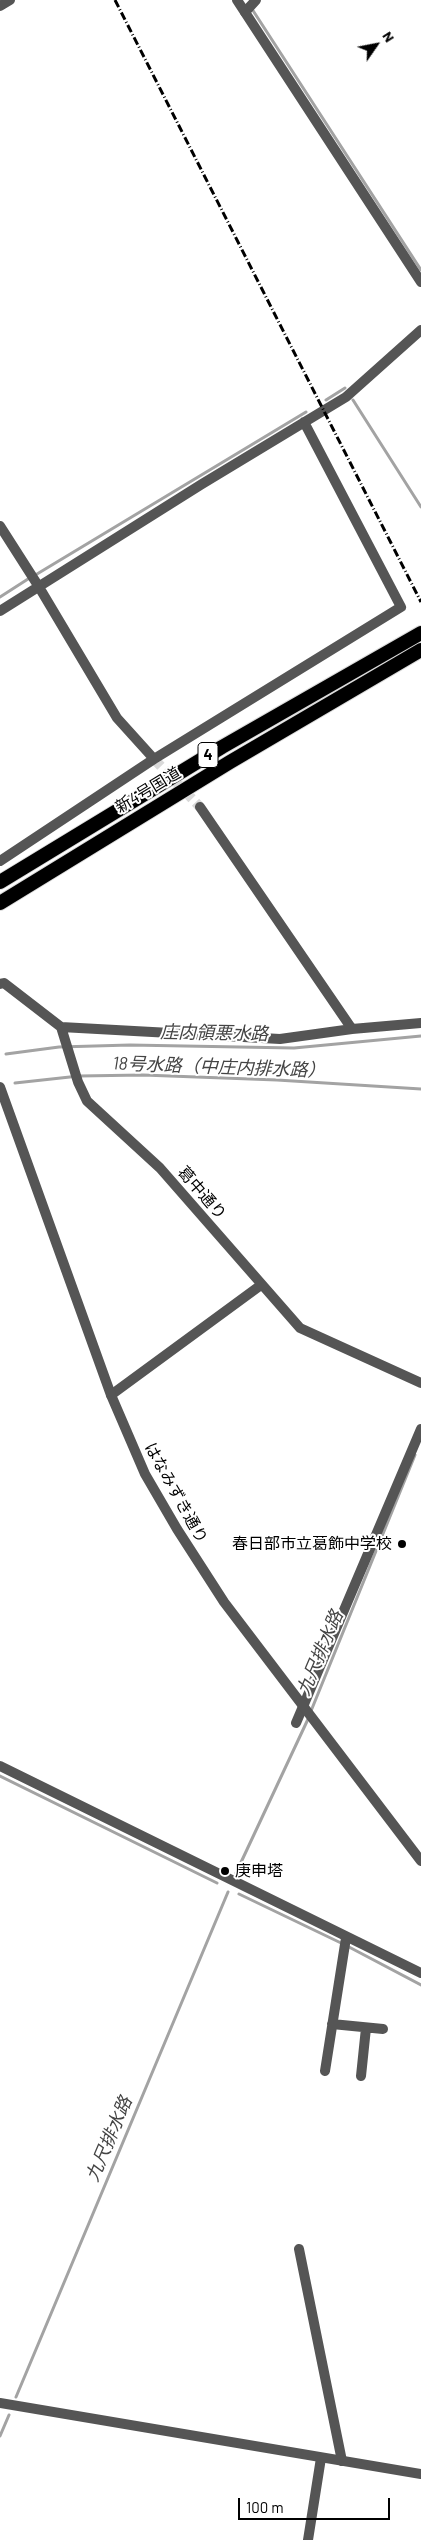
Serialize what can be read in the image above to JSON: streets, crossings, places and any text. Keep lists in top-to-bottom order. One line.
{"streets":{"highway":["4","新4号国道"],"street":["葛中通り","はなみずき通り"]},"water":["庄内領悪水路","18号水路（中庄内排水路）","九尺排水路"],"places":["春日部市立葛飾中学校","庚申塔"],"scale_bar":"100 m","north":"top right"}
